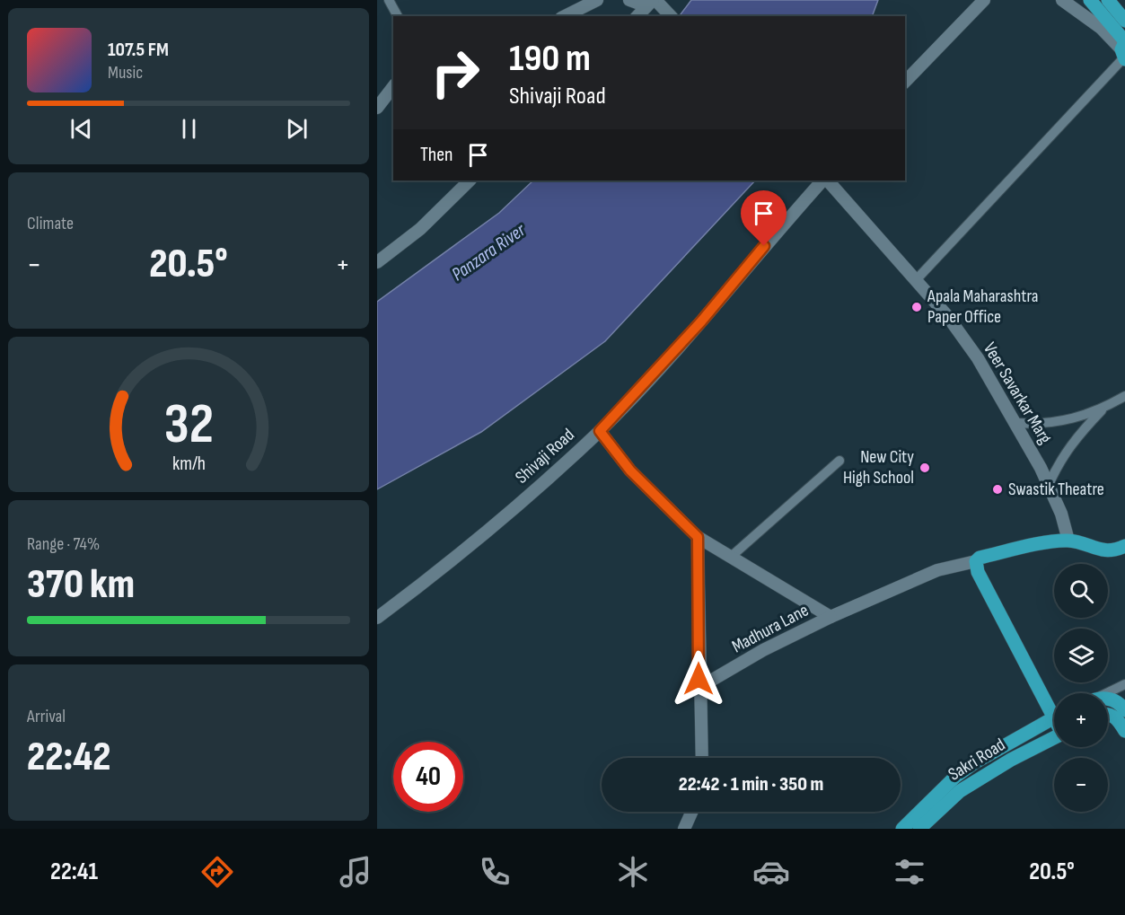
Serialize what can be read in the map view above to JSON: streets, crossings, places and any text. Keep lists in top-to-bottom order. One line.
{"streets":{"main road":["Sakri Road"],"street":["Veer Savarkar Marg","Shivaji Road","Madhura Lane"]},"water":["Panzara River"],"places":["Apala Maharashtra Paper Office","New City High School","Swastik Theatre"],"page":{"turn":["190 m","Shivaji Road"],"song":["107.5 FM","Music"],"then":"Then","tile":["Climate",["Range · 74%","370 km"],["Arrival","22:42"]],"heat":["−","20.5°","+"],"map_buttons":["+","−"],"limit":"40","trip":"22:42 · 1 min · 350 m","tabs":["22:41","20.5°"],"gauge":["32","km/h"]}}
